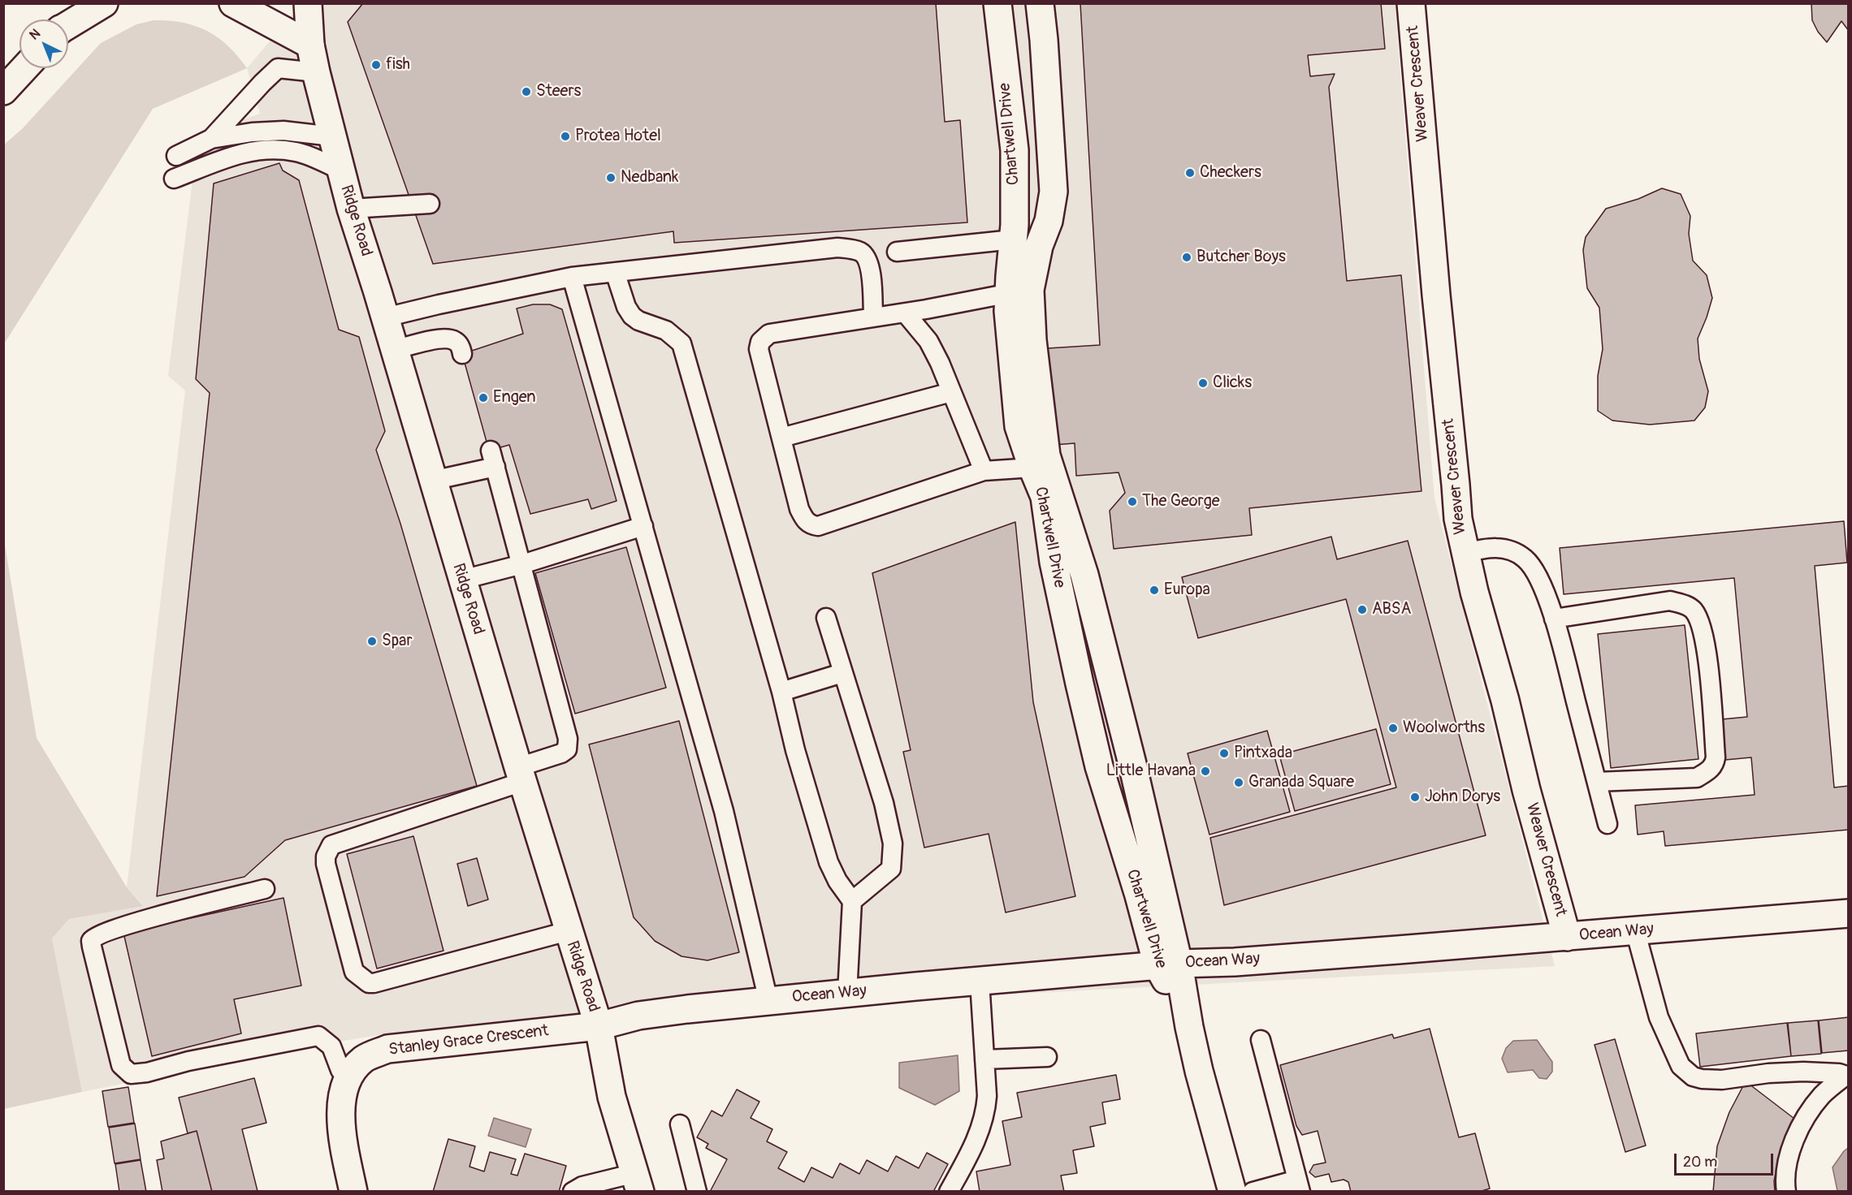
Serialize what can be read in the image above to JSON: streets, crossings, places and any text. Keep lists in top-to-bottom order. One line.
{"streets":{"main road":["Weaver Crescent","Chartwell Drive","Ridge Road","Ocean Way","Stanley Grace Crescent"]},"crossings":[["Weaver Crescent","Ocean Way"],["Chartwell Drive","Ocean Way"],["Ridge Road","Ocean Way"],["Ridge Road","Stanley Grace Crescent"],["Ocean Way","Stanley Grace Crescent"]],"places":["fish","Steers","Protea Hotel","Checkers","Nedbank","Butcher Boys","Clicks","Engen","The George","Europa","ABSA","Spar","Woolworths","Pintxada","Little Havana","Granada Square","John Dorys"],"scale_bar":"20 m","north":"top left"}
